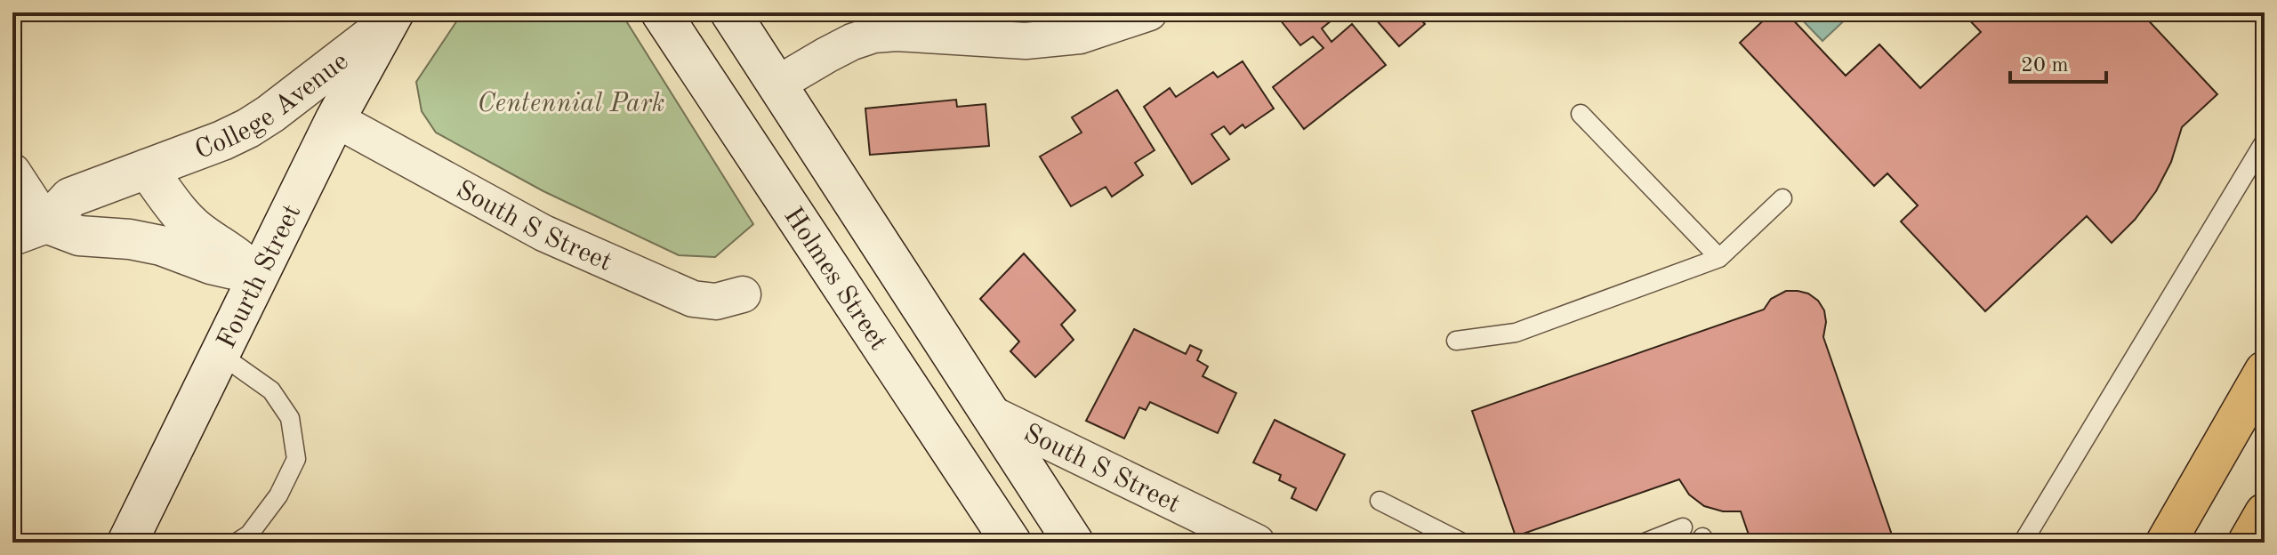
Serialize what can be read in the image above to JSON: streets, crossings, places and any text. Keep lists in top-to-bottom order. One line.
{"streets":{"main road":["College Avenue","Fourth Street","Holmes Street"],"street":["South S Street"]},"crossings":[["College Avenue","Fourth Street"],["South S Street","Fourth Street"],["South S Street","Holmes Street"]],"parks":["Centennial Park"],"scale_bar":"20 m"}
